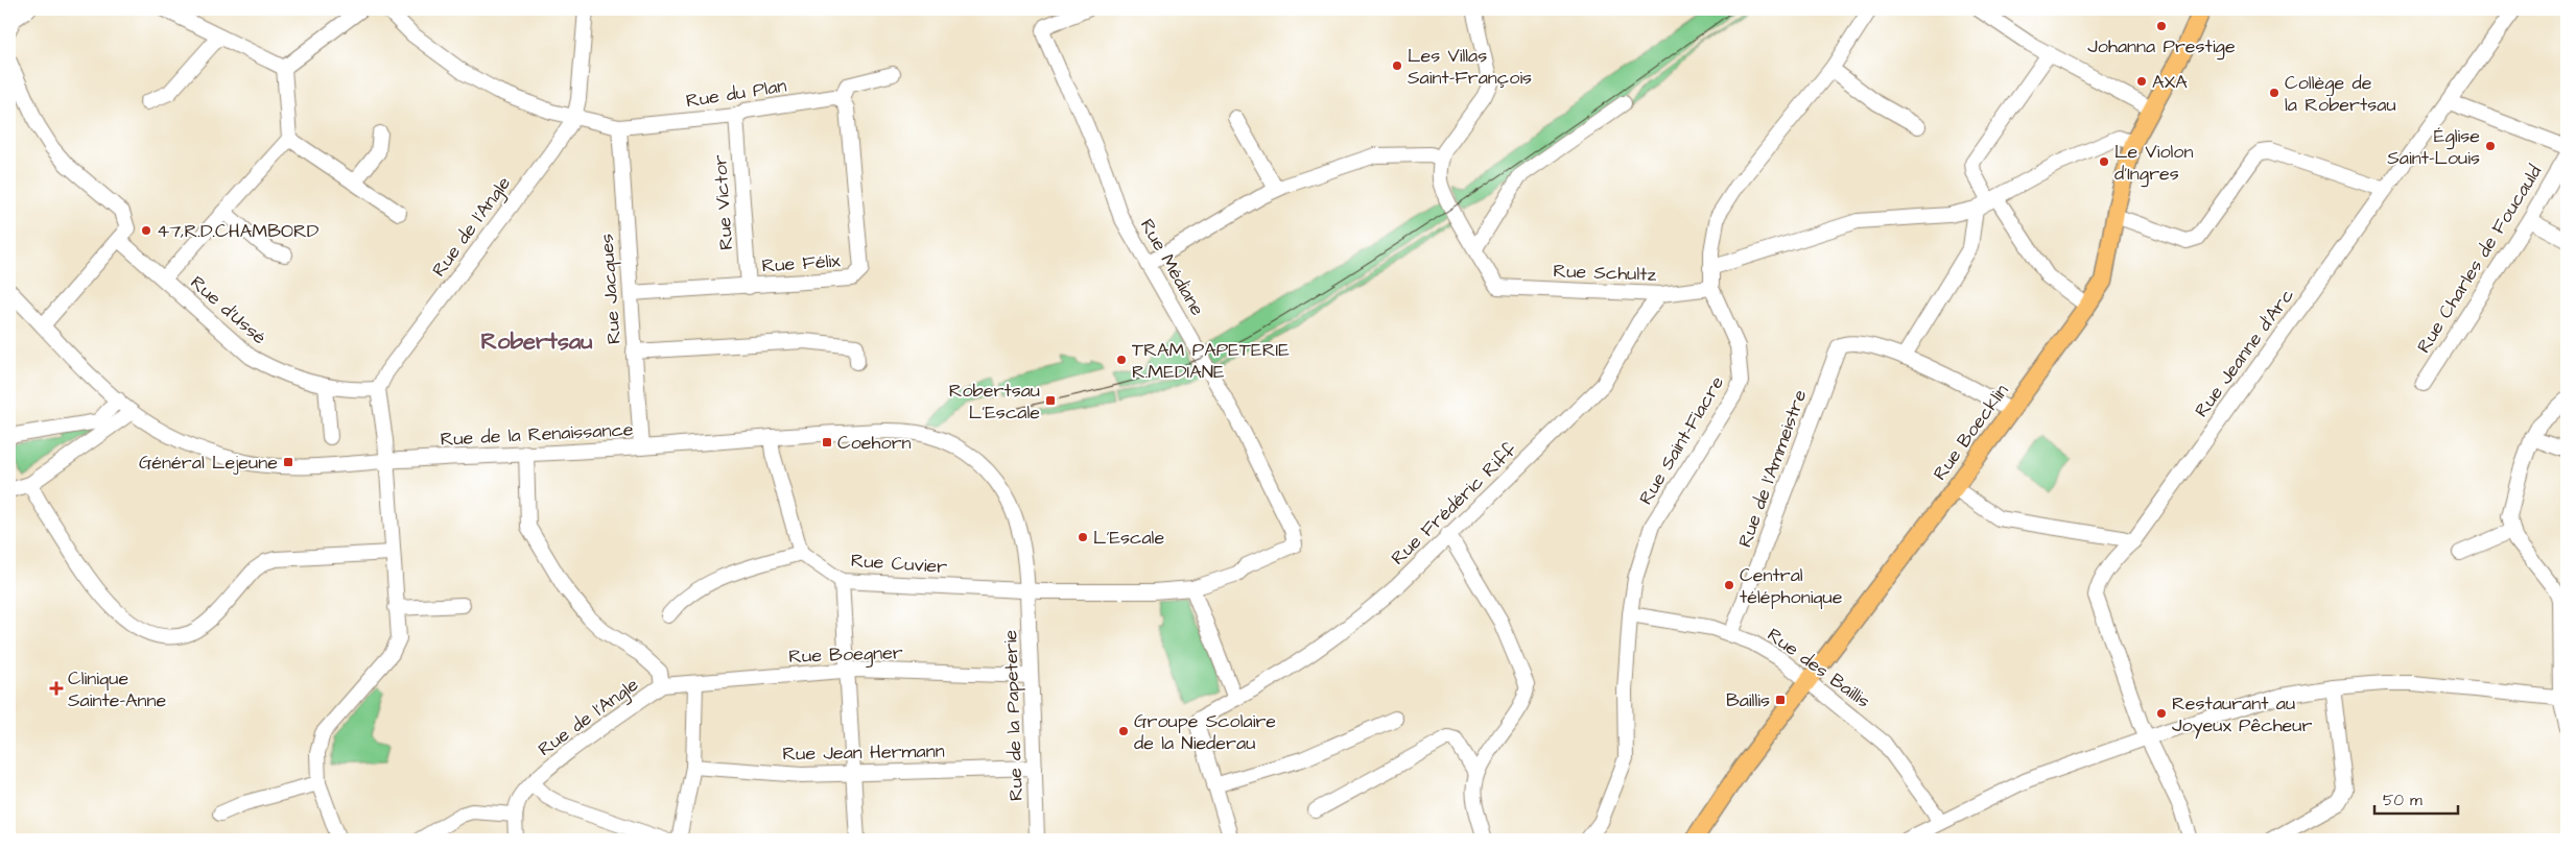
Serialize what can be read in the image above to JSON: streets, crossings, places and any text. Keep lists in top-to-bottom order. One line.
{"streets":{"main road":["Rue Boecklin"],"street":["Rue du Plan","Rue Victor","Rue de l'Angle","Rue Charles de Foucauld","Rue Félix","Rue Médiane","Rue Schultz","Rue Jacques","Rue d'Ussé","Rue Jeanne d'Arc","Rue de la Renaissance","Rue Saint-Fiacre","Rue de l'Ammeistre","Rue Frédéric Riff","Rue Cuvier","Rue Boegner","Rue des Baillis","Rue de la Papeterie","Rue Jean Hermann"]},"crossings":[["Rue du Plan","Rue Victor"],["Rue du Plan","Rue de l'Angle"],["Rue du Plan","Rue Félix"],["Rue du Plan","Rue Jacques"],["Rue Victor","Rue Félix"],["Rue de l'Angle","Rue d'Ussé"],["Rue de l'Angle","Rue de la Renaissance"],["Rue de l'Angle","Rue Boegner"],["Rue Félix","Rue Jacques"],["Rue Médiane","Rue Cuvier"],["Rue Schultz","Rue Saint-Fiacre"],["Rue Schultz","Rue Frédéric Riff"],["Rue Jacques","Rue de la Renaissance"],["Rue Boecklin","Rue des Baillis"],["Rue de la Renaissance","Rue Cuvier"],["Rue de la Renaissance","Rue de la Papeterie"],["Rue Saint-Fiacre","Rue des Baillis"],["Rue de l'Ammeistre","Rue des Baillis"],["Rue Cuvier","Rue de la Papeterie"],["Rue Boegner","Rue de la Papeterie"],["Rue de la Papeterie","Rue Jean Hermann"]],"districts":["Robertsau"],"places":{"other":["Johanna Prestige","Les Villas Saint-François","AXA","Collège de la Robertsau","Église Saint-Louis","Le Violon d'Ingres","47,R.D.CHAMBORD","TRAM PAPETERIE R.MEDIANE","L’Escale","Central téléphonique","Restaurant au Joyeux Pêcheur","Groupe Scolaire de la Niederau"],"transit":["Robertsau L'Escale","Coehorn","Général Lejeune","Baillis"],"health":["Clinique Sainte-Anne"]},"scale_bar":"50 m"}
